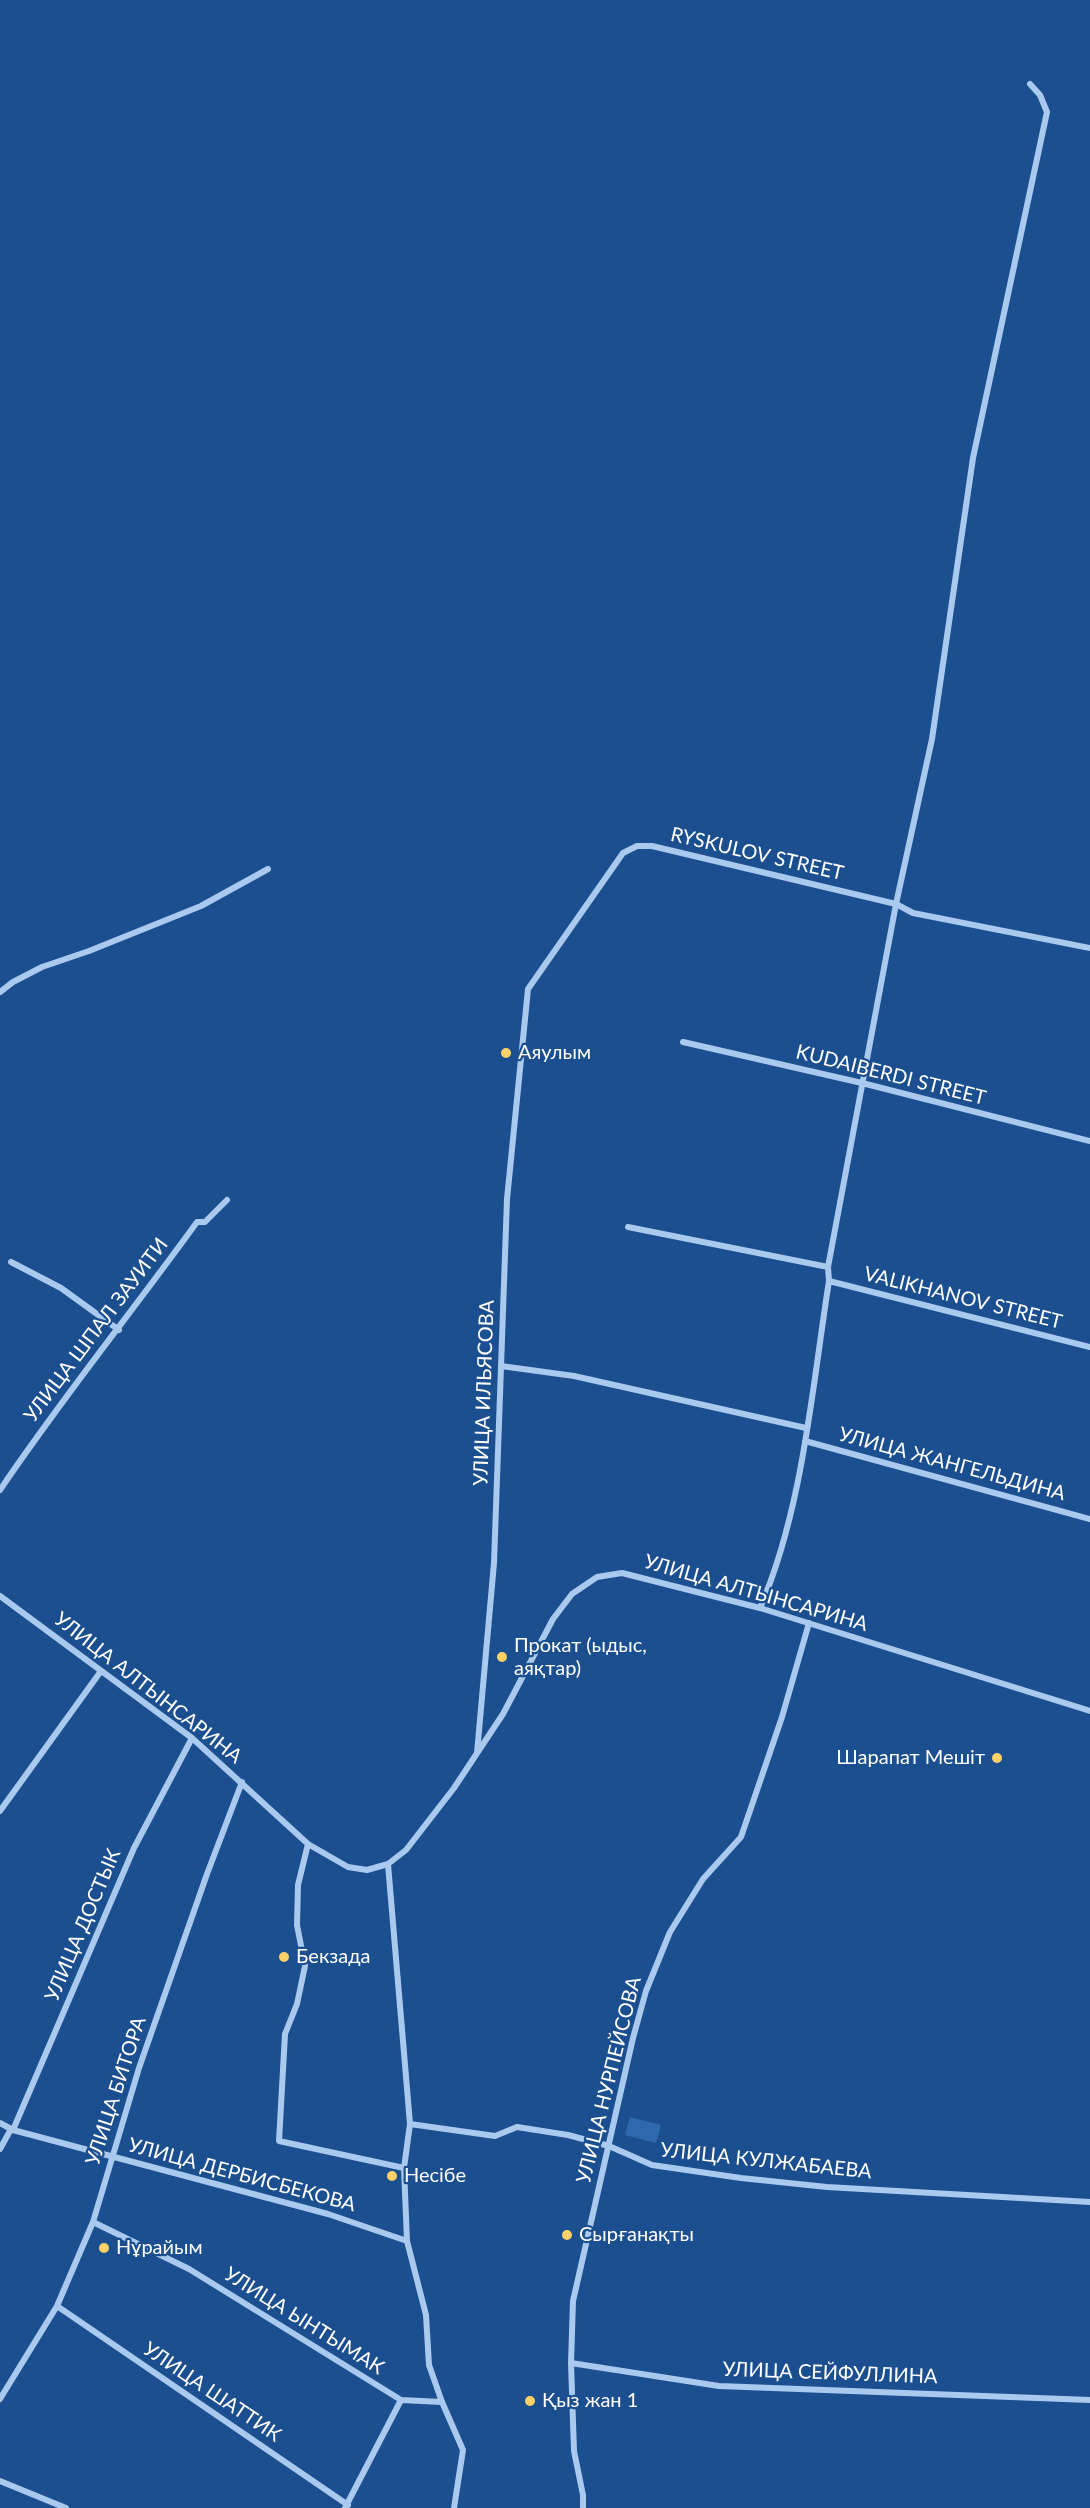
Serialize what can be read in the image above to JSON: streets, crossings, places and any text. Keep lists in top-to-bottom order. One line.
{"streets":{"street":["RYSKULOV STREET","KUDAIBERDI STREET","VALIKHANOV STREET","УЛИЦА ШПАЛ ЗАУИТИ","УЛИЦА ИЛЬЯСОВА","УЛИЦА ЖАНГЕЛЬДИНА","УЛИЦА АЛТЫНСАРИНА","УЛИЦА ДОСТЫК","УЛИЦА НУРПЕЙСОВА","УЛИЦА БИТОРА","УЛИЦА КУЛЖАБАЕВА","УЛИЦА ДЕРБИСБЕКОВА","УЛИЦА ЫНТЫМАК","УЛИЦА СЕЙФУЛЛИНА","УЛИЦА ШАТТИК"]},"crossings":[["RYSKULOV STREET","УЛИЦА ИЛЬЯСОВА"],["УЛИЦА ИЛЬЯСОВА","УЛИЦА АЛТЫНСАРИНА"],["УЛИЦА АЛТЫНСАРИНА","УЛИЦА ДОСТЫК"],["УЛИЦА АЛТЫНСАРИНА","УЛИЦА НУРПЕЙСОВА"],["УЛИЦА АЛТЫНСАРИНА","УЛИЦА БИТОРА"],["УЛИЦА ДОСТЫК","УЛИЦА ДЕРБИСБЕКОВА"],["УЛИЦА НУРПЕЙСОВА","УЛИЦА КУЛЖАБАЕВА"],["УЛИЦА НУРПЕЙСОВА","УЛИЦА СЕЙФУЛЛИНА"],["УЛИЦА БИТОРА","УЛИЦА ДЕРБИСБЕКОВА"],["УЛИЦА БИТОРА","УЛИЦА ЫНТЫМАК"],["УЛИЦА БИТОРА","УЛИЦА ШАТТИК"]],"places":["Аяулым","Прокат (ыдыс, аяқтар)","Шарапат Мешіт","Бекзада","Несібе","Сырғанақты","Нұрайым","Қыз жан 1"]}
